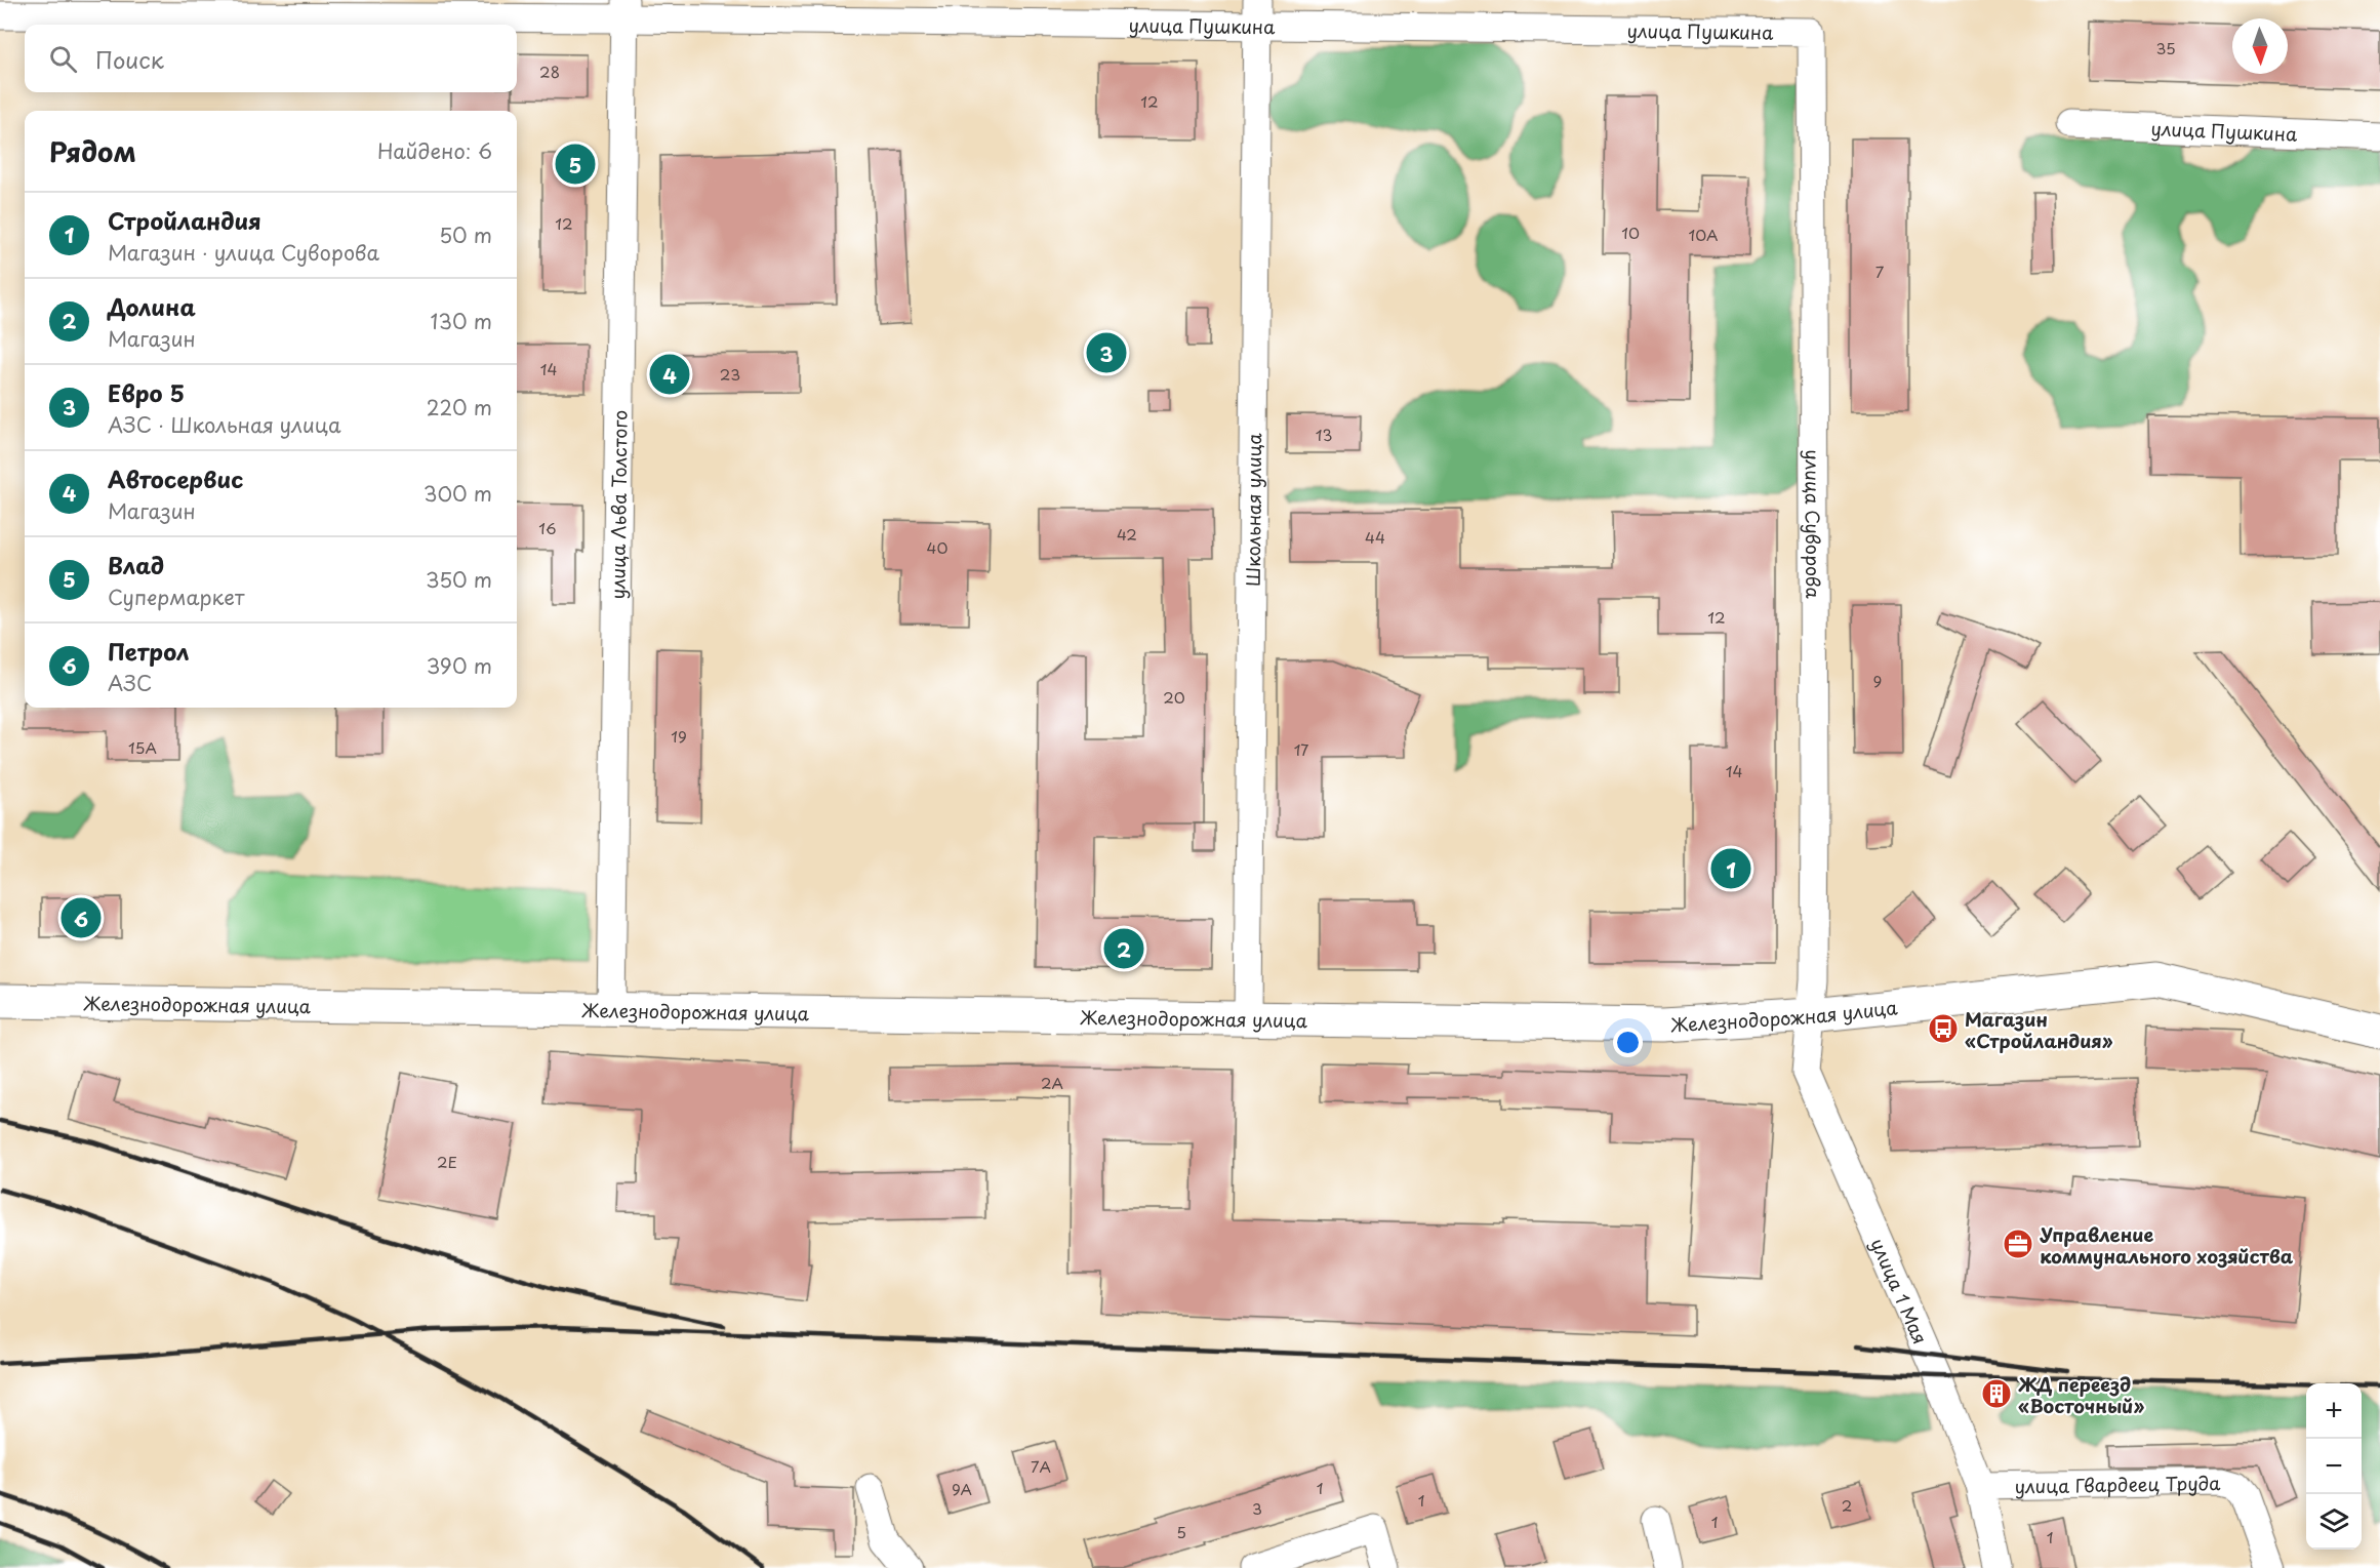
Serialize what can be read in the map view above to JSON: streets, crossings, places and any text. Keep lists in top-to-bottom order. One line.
{"streets":{"main road":["Железнодорожная улица"],"street":["улица Пушкина","улица Льва Толстого","Школьная улица","улица Суворова","улица 1 Мая","улица Гвардеец Труда"]},"crossings":[["улица Пушкина","улица Льва Толстого"],["улица Пушкина","Школьная улица"],["улица Пушкина","улица Суворова"],["улица Льва Толстого","Железнодорожная улица"],["Школьная улица","Железнодорожная улица"],["улица Суворова","Железнодорожная улица"],["улица Суворова","улица 1 Мая"],["Железнодорожная улица","улица 1 Мая"],["улица 1 Мая","улица Гвардеец Труда"]],"places":{"bus stop":["Магазин «Стройландия»"],"office":["Управление коммунального хозяйства"],"building":["ЖД переезд «Восточный»"]},"house_numbers":["35","28","12","12","10","10А","7","14","23","13","16","42","44","40","12","9","20","19","15А","17","14","2А","2Е","7А","1","9А","1","2","3","1","5","1"],"north":"bottom","page":{"search":"Поиск","heading":["Рядом","Найдено: 6"],"pins":["5","3","4","1","6","2"],"list":[{"mark":"1","name":"Стройландия","note":"Магазин · улица Суворова","value":"50 m"},{"mark":"2","name":"Долина","note":"Магазин","value":"130 m"},{"mark":"3","name":"Евро 5","note":"АЗС · Школьная улица","value":"220 m"},{"mark":"4","name":"Автосервис","note":"Магазин","value":"300 m"},{"mark":"5","name":"Влад","note":"Супермаркет","value":"350 m"},{"mark":"6","name":"Петрол","note":"АЗС","value":"390 m"}],"map_buttons":["+","−"]}}
